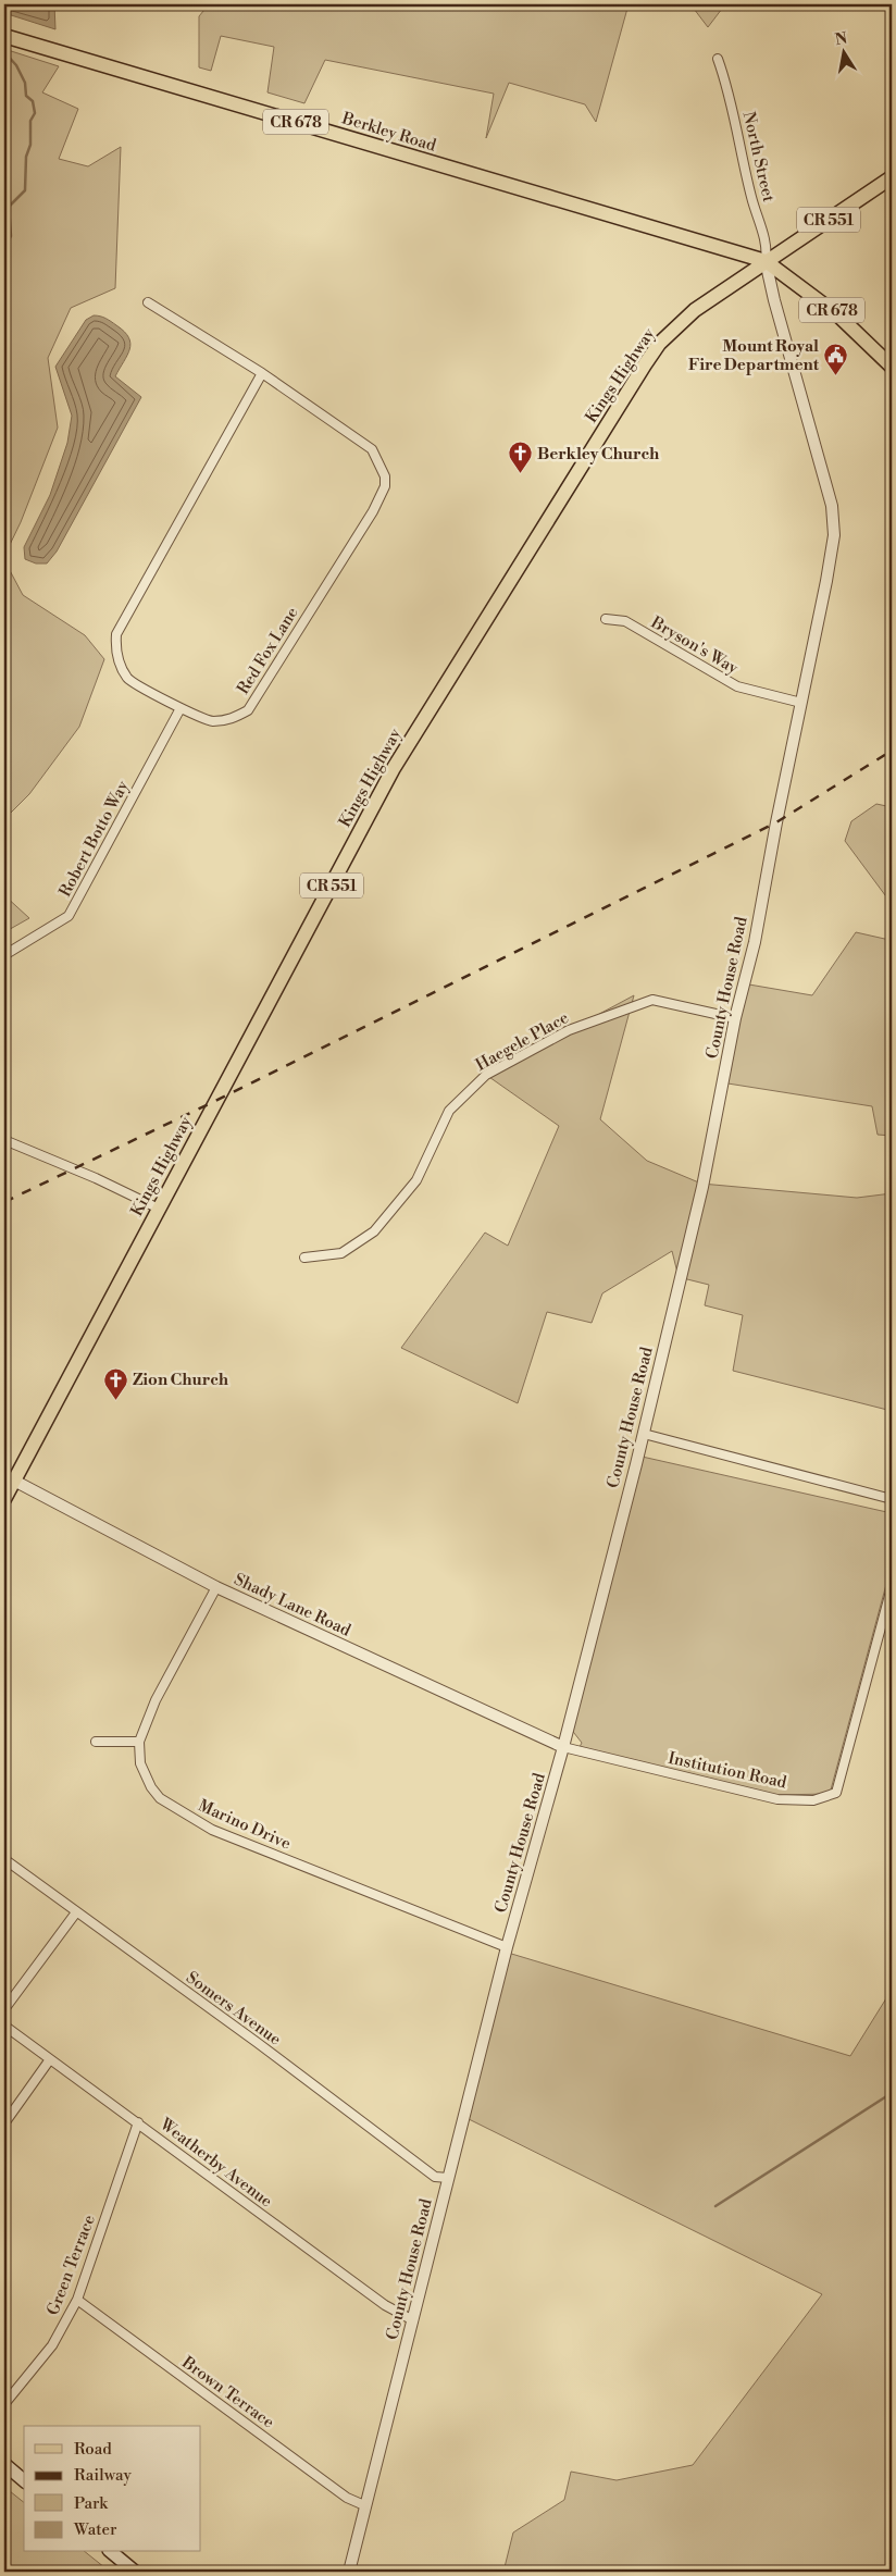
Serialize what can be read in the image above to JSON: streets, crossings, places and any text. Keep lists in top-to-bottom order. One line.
{"streets":{"main road":["CR 678","Berkley Road","CR 551","Kings Highway"],"street":["North Street","Bryson's Way","Red Fox Lane","Robert Botto Way","County House Road","Haegele Place","Shady Lane Road","Institution Road","Marino Drive","Somers Avenue","Weatherby Avenue","Green Terrace","Brown Terrace"]},"crossings":[["CR 678","Berkley Road"],["CR 678","North Street"],["CR 678","Kings Highway"],["CR 678","County House Road"],["Berkley Road","North Street"],["Berkley Road","Kings Highway"],["Berkley Road","County House Road"],["North Street","Kings Highway"],["North Street","County House Road"],["Kings Highway","County House Road"],["Kings Highway","Shady Lane Road"],["Bryson's Way","County House Road"],["Red Fox Lane","Robert Botto Way"],["County House Road","Haegele Place"],["County House Road","Shady Lane Road"],["County House Road","Institution Road"],["County House Road","Marino Drive"],["County House Road","Somers Avenue"],["County House Road","Weatherby Avenue"],["County House Road","Brown Terrace"],["Shady Lane Road","Institution Road"],["Weatherby Avenue","Green Terrace"],["Green Terrace","Brown Terrace"]],"places":{"public building":["Mount Royal Fire Department"],"church":["Berkley Church","Zion Church"]},"legend":["Road","Railway","Park","Water"],"north":"top"}
